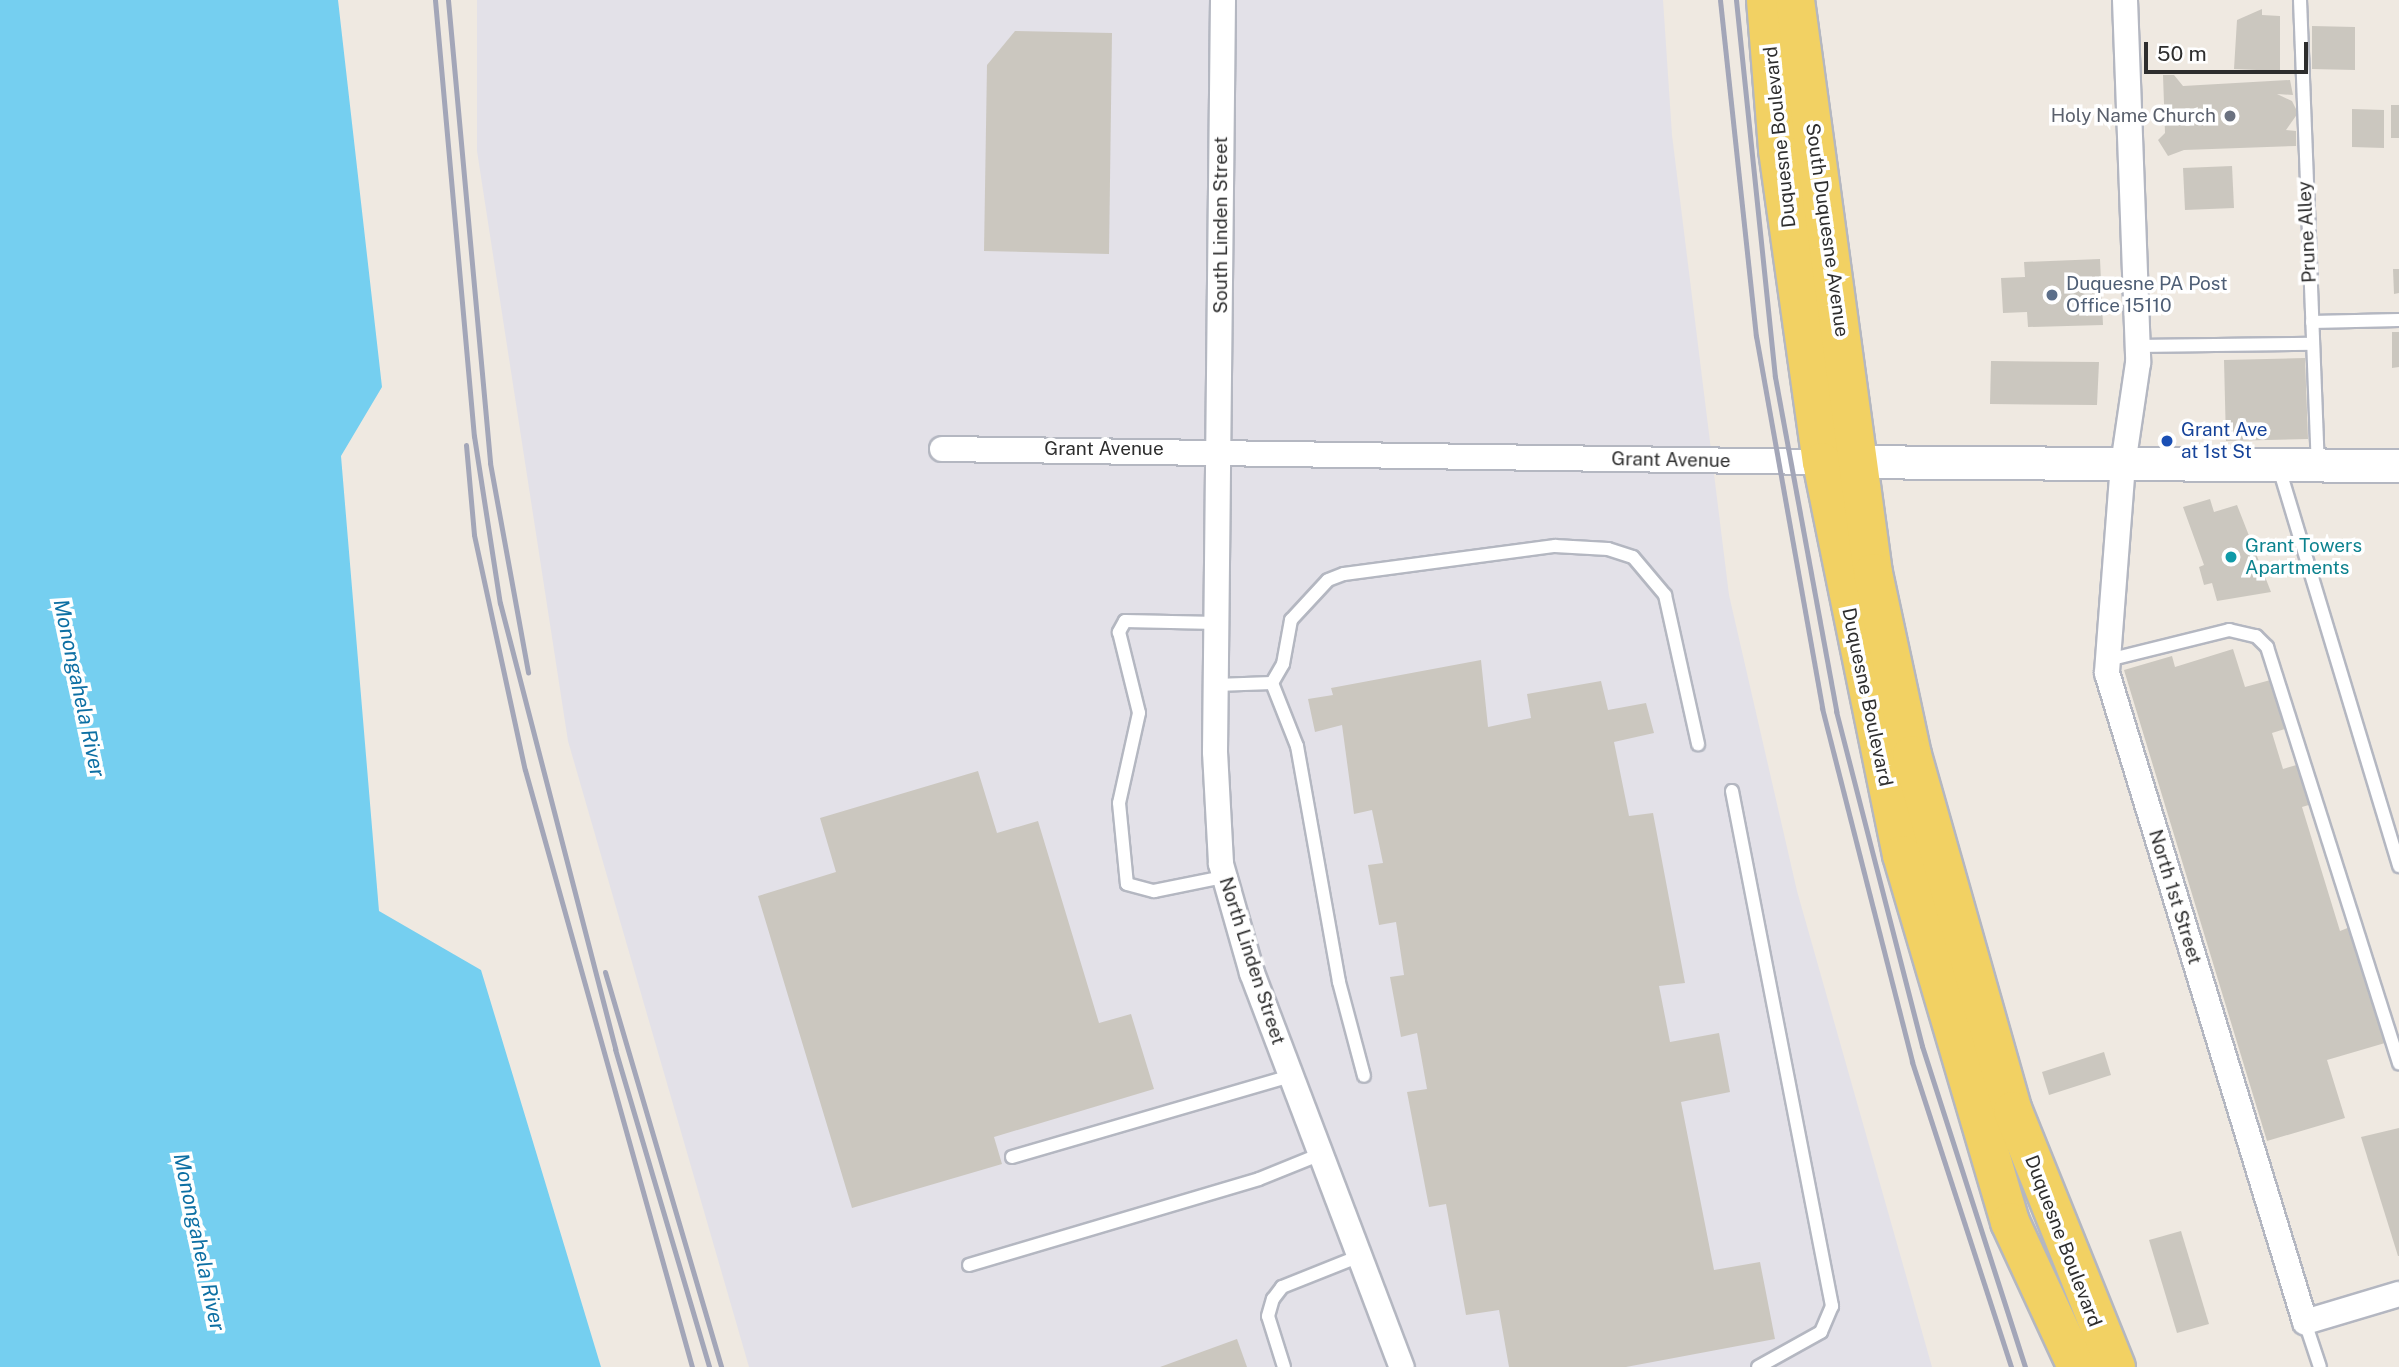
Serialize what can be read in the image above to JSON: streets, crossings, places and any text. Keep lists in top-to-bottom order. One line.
{"streets":{"main road":["Duquesne Boulevard","South Duquesne Avenue"],"street":["South Linden Street","Grant Avenue","North 1st Street","North Linden Street"],"lane":["Prune Alley"]},"crossings":[["Duquesne Boulevard","South Duquesne Avenue"],["Duquesne Boulevard","Grant Avenue"],["South Linden Street","Grant Avenue"],["South Linden Street","North Linden Street"],["South Duquesne Avenue","Grant Avenue"],["Prune Alley","Grant Avenue"],["Grant Avenue","North 1st Street"],["Grant Avenue","North Linden Street"]],"water":["Monongahela River"],"places":["Holy Name Church","Duquesne PA Post Office 15110","Grant Ave at 1st St","Grant Towers Apartments"],"scale_bar":"50 m"}
